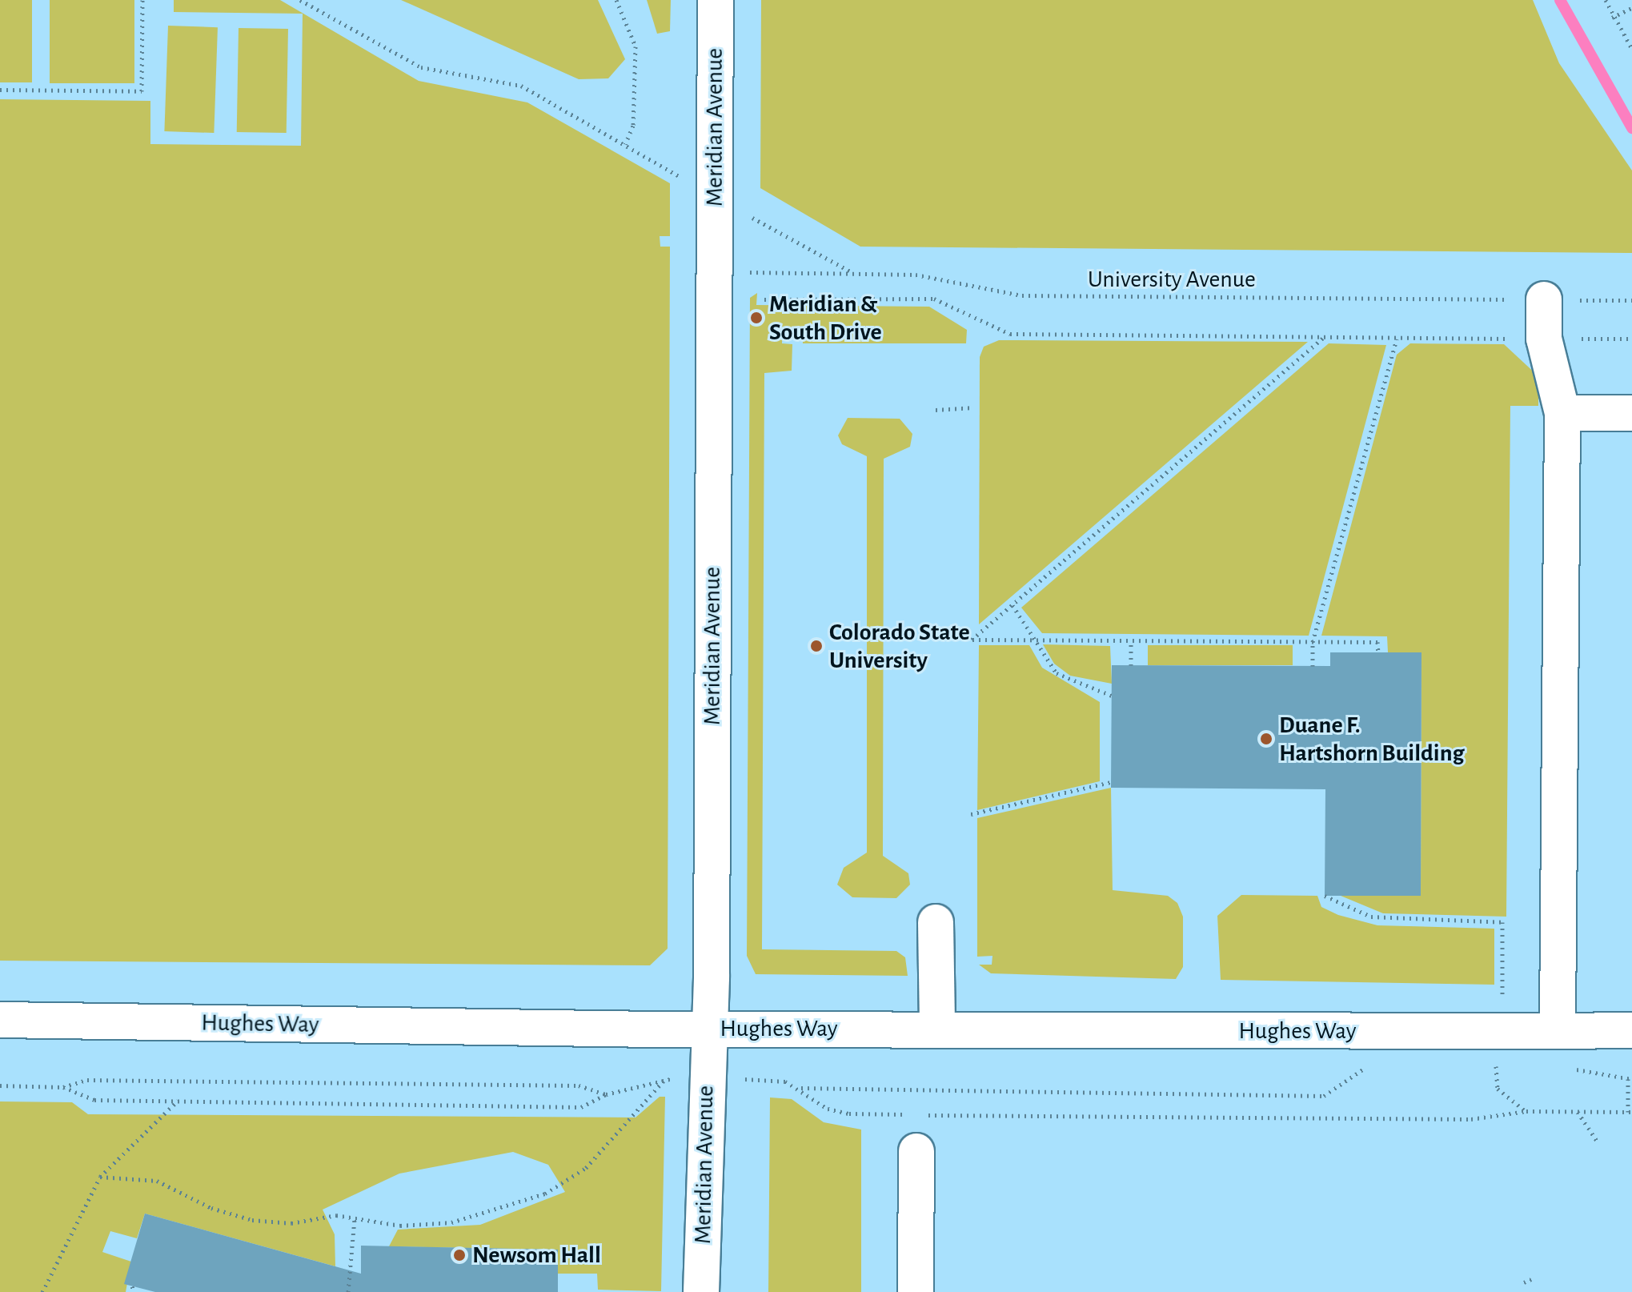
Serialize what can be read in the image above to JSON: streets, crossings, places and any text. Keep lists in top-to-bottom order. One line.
{"streets":{"street":["Meridian Avenue","Hughes Way"],"path":["University Avenue"]},"crossings":[["Meridian Avenue","University Avenue"],["Meridian Avenue","Hughes Way"]],"places":["Meridian & South Drive","Colorado State University","Duane F. Hartshorn Building","Newsom Hall"]}
